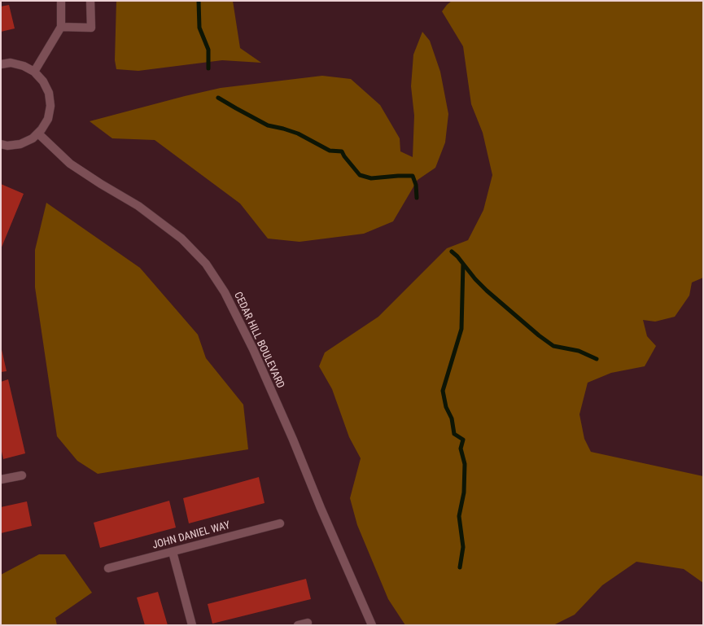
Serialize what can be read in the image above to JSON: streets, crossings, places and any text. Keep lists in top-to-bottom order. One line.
{"streets":{"street":["CEDAR HILL BOULEVARD","JOHN DANIEL WAY"]}}
